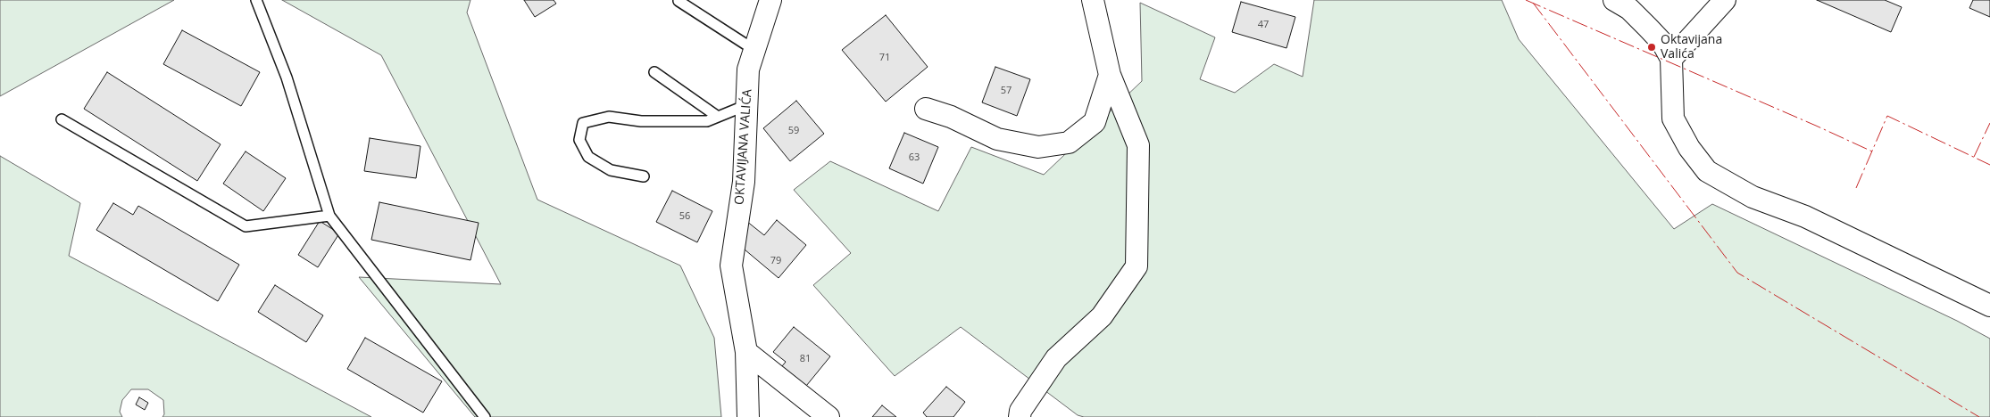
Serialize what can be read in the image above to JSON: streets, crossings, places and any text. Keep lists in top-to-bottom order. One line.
{"streets":{"street":["OKTAVIJANA VALIĆA"]},"places":["Oktavijana Valića"],"house_numbers":["47","71","57","59","63","56","79","81"]}
